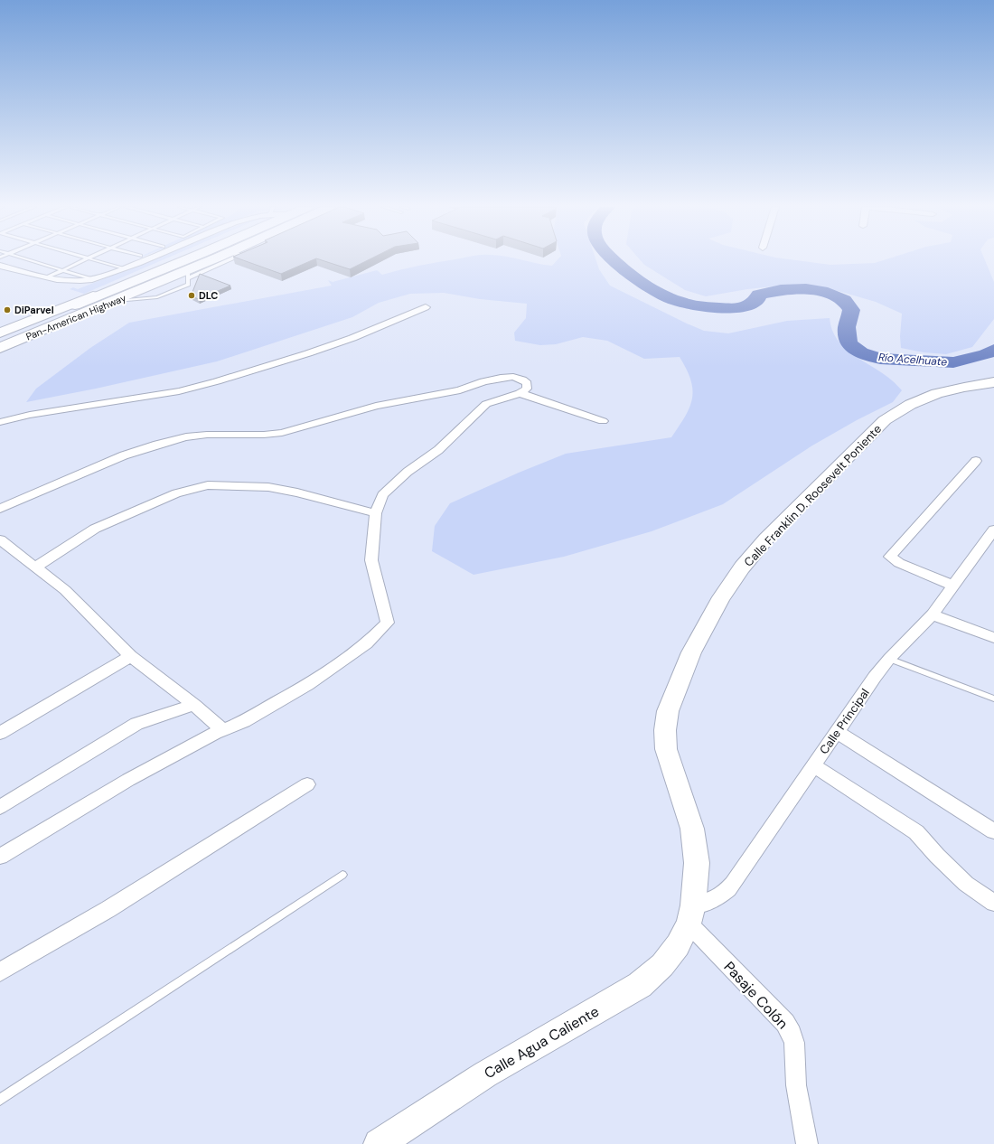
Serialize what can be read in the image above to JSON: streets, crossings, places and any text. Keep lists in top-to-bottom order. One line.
{"streets":{"main road":["Pan-American Highway","Calle Franklin D. Roosevelt Poniente","Calle Agua Caliente"],"street":["Calle Principal","Pasaje Colón"]},"crossings":[["Calle Franklin D. Roosevelt Poniente","Calle Principal"],["Calle Franklin D. Roosevelt Poniente","Pasaje Colón"],["Calle Franklin D. Roosevelt Poniente","Calle Agua Caliente"],["Calle Principal","Pasaje Colón"],["Calle Principal","Calle Agua Caliente"],["Pasaje Colón","Calle Agua Caliente"]],"water":["Río Acelhuate"],"places":["DLC","DiParvel"]}
